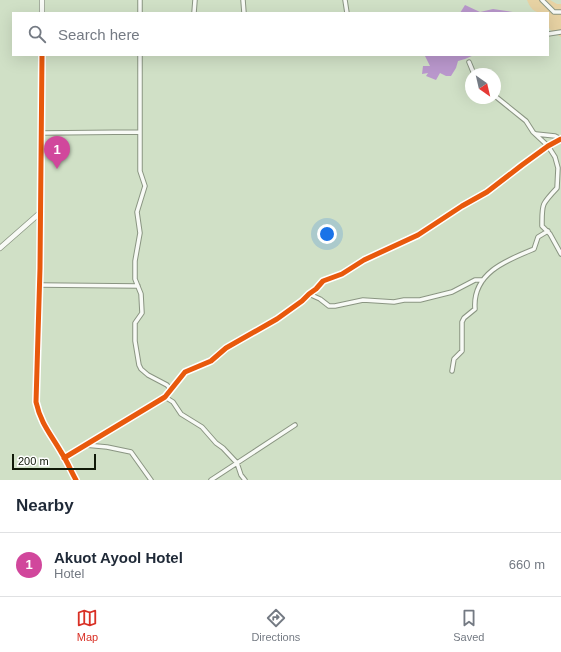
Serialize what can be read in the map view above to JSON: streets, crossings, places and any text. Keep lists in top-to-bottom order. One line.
{"scale_bar":"200 m","north":"bottom right","page":{"search":"Search here","pins":"1","scale":"200 m","heading":"Nearby","list":[{"mark":"1","name":"Akuot Ayool Hotel","note":"Hotel","value":"660 m"}],"nav":["Map","Directions","Saved"]}}
